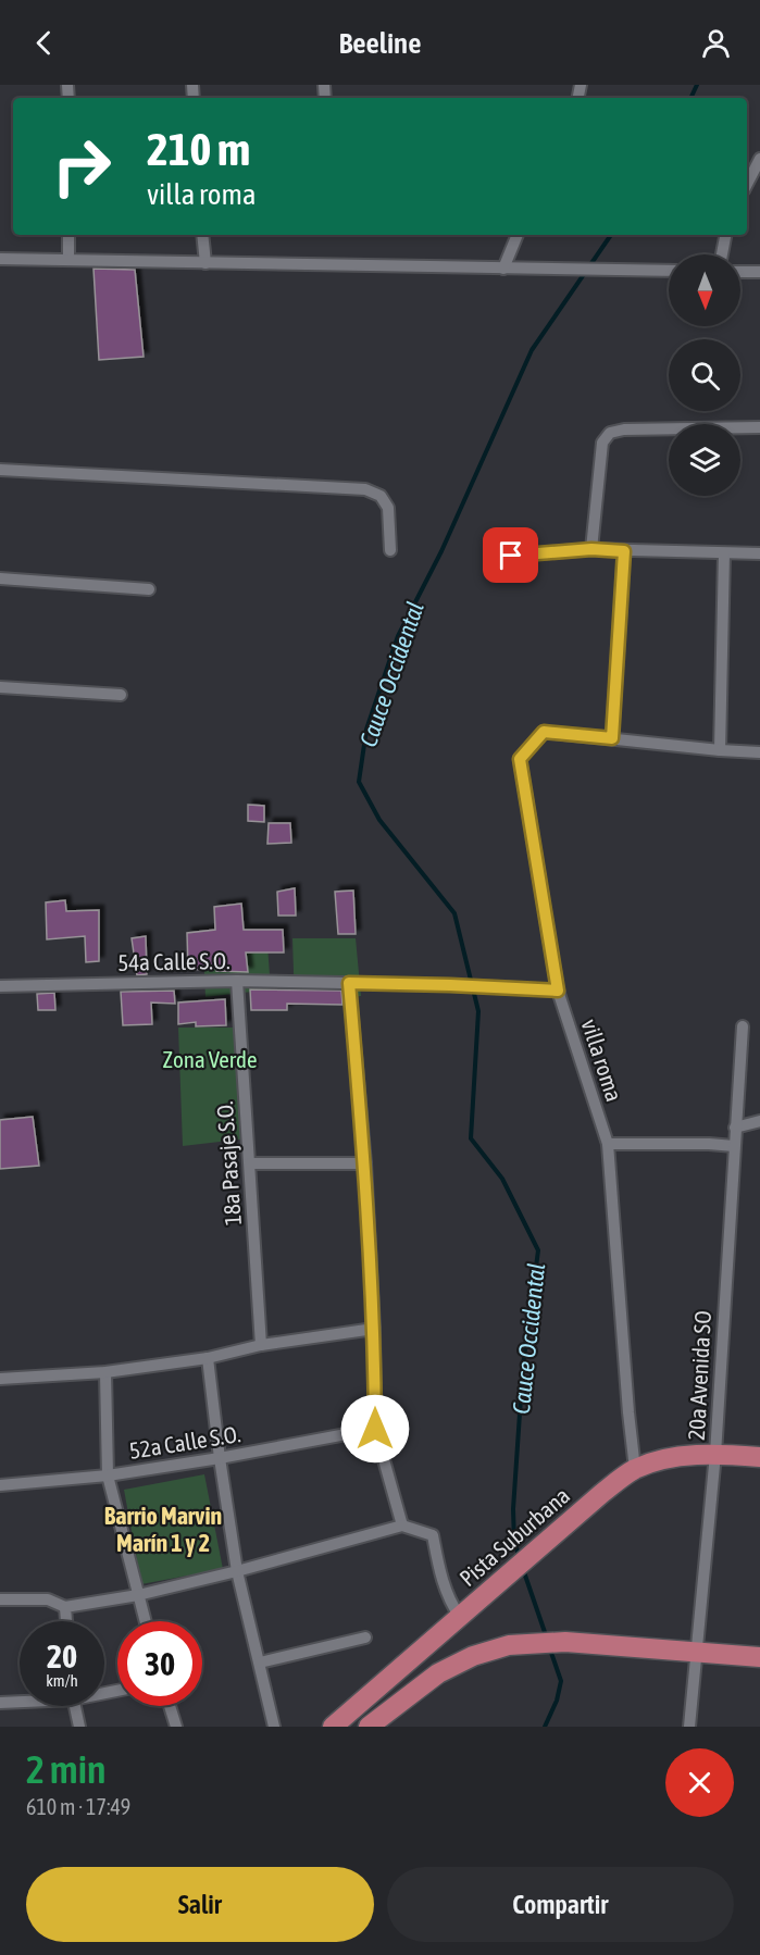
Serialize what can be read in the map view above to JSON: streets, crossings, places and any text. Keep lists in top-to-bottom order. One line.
{"streets":{"main road":["Pista Suburbana"],"street":["54a Calle S.O.","villa roma","18a Pasaje S.O.","20a Avenida SO","52a Calle S.O."]},"crossings":[["54a Calle S.O.","18a Pasaje S.O."],["villa roma","Pista Suburbana"],["20a Avenida SO","Pista Suburbana"]],"districts":["Barrio Marvin Marín 1 y 2"],"water":["Cauce Occidental"],"parks":["Zona Verde"],"north":"bottom","page":{"header":"Beeline","turn":["210 m","villa roma"],"speed":"20 km/h","limit":"30","heading":["2 min","610 m · 17:49"],"buttons":["Salir","Compartir"]}}
